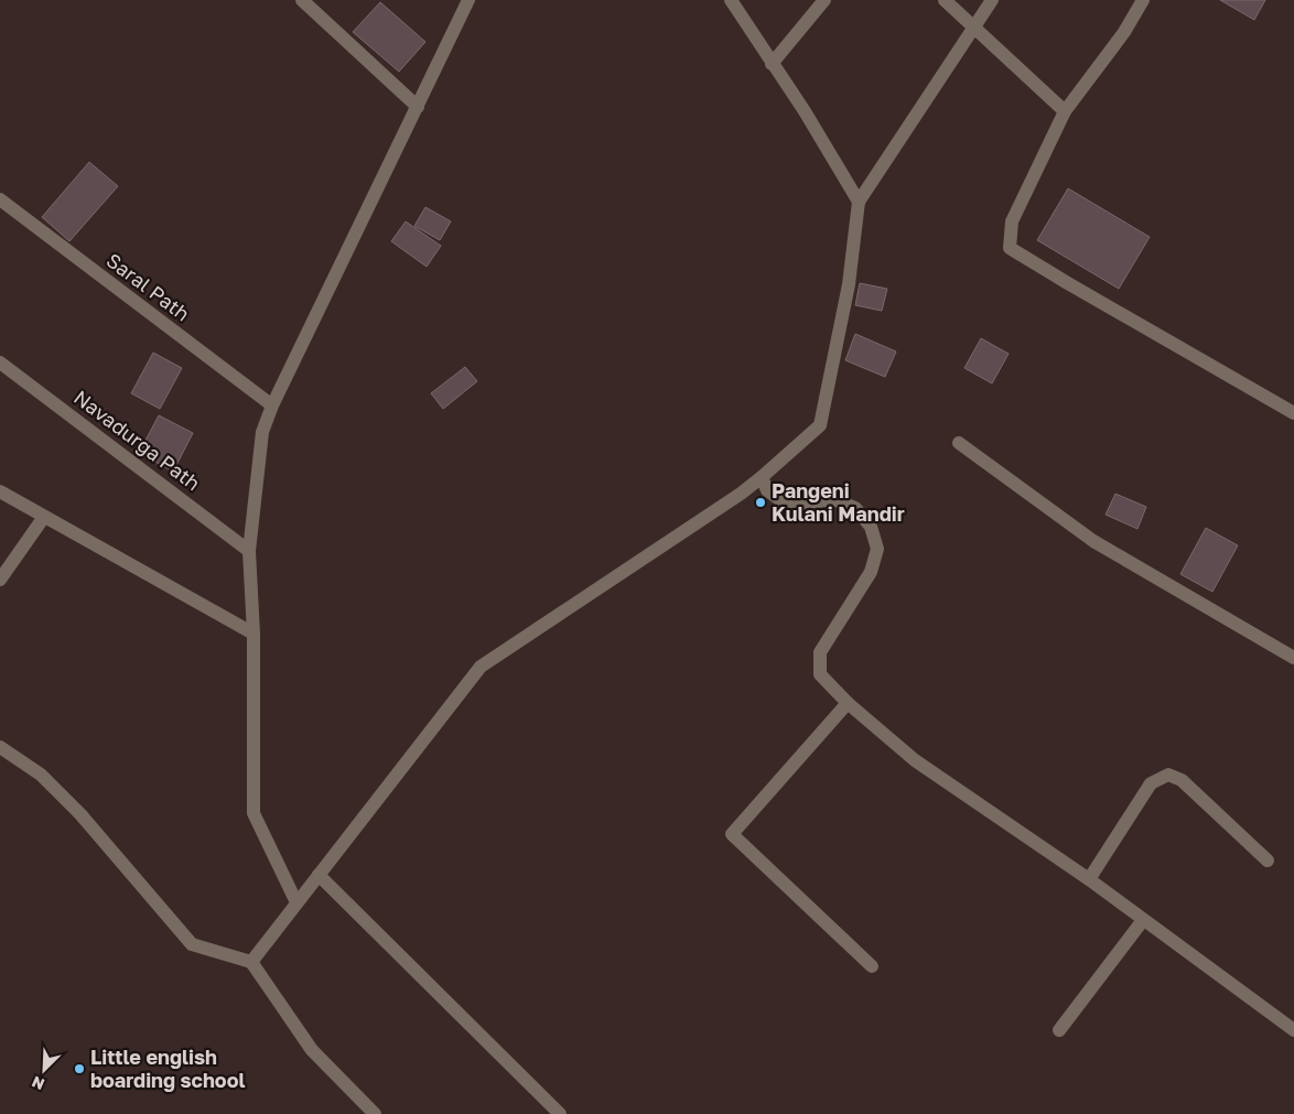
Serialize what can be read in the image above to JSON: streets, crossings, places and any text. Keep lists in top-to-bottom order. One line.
{"streets":{"street":["Saral Path","Navadurga Path"]},"places":["Pangeni Kulani Mandir","Little english boarding school"],"north":"bottom left"}
